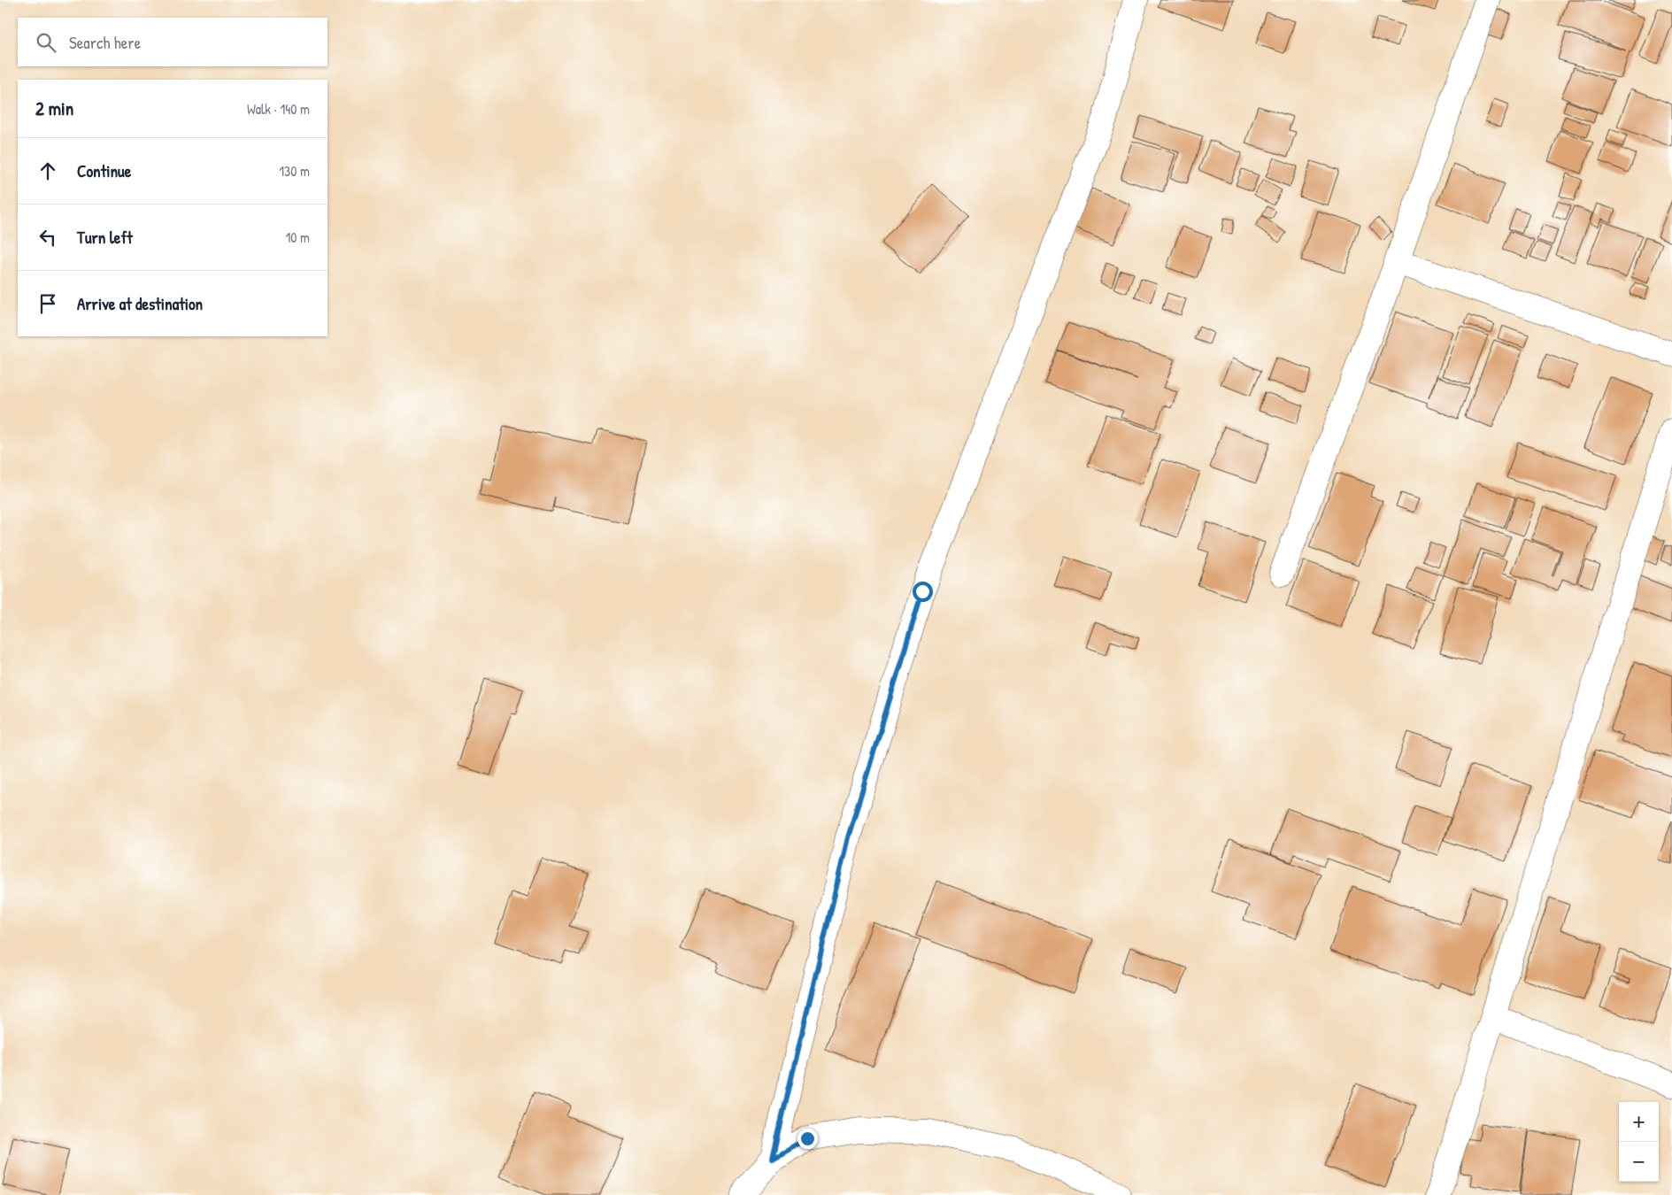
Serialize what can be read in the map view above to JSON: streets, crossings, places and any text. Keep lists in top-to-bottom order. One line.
{"page":{"search":"Search here","heading":["2 min","Walk · 140 m"],"list":[["Continue","130 m"],["Turn left","10 m"],"Arrive at destination"],"map_buttons":["+","−"]}}
